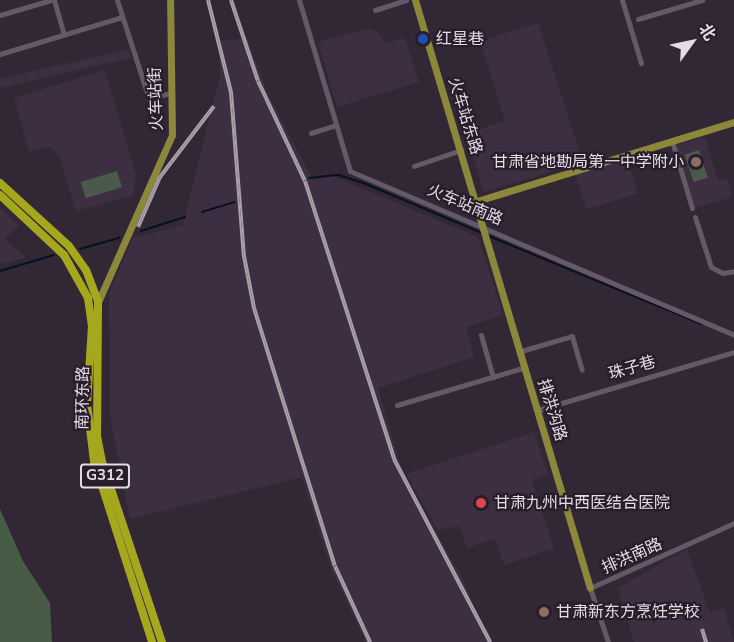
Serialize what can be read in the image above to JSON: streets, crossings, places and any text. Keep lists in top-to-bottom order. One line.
{"streets":{"highway":["南环东路","G312"],"main road":["火车站街","火车站东路","排洪沟路"],"street":["火车站南路","珠子巷","排洪南路"]},"crossings":[["火车站街","南环东路"],["火车站东路","火车站南路"],["火车站东路","排洪沟路"],["珠子巷","排洪沟路"],["排洪沟路","排洪南路"]],"places":["红星巷","甘肃省地勘局第一中学附小","甘肃九州中西医结合医院","甘肃新东方烹饪学校"],"north":"top right"}
